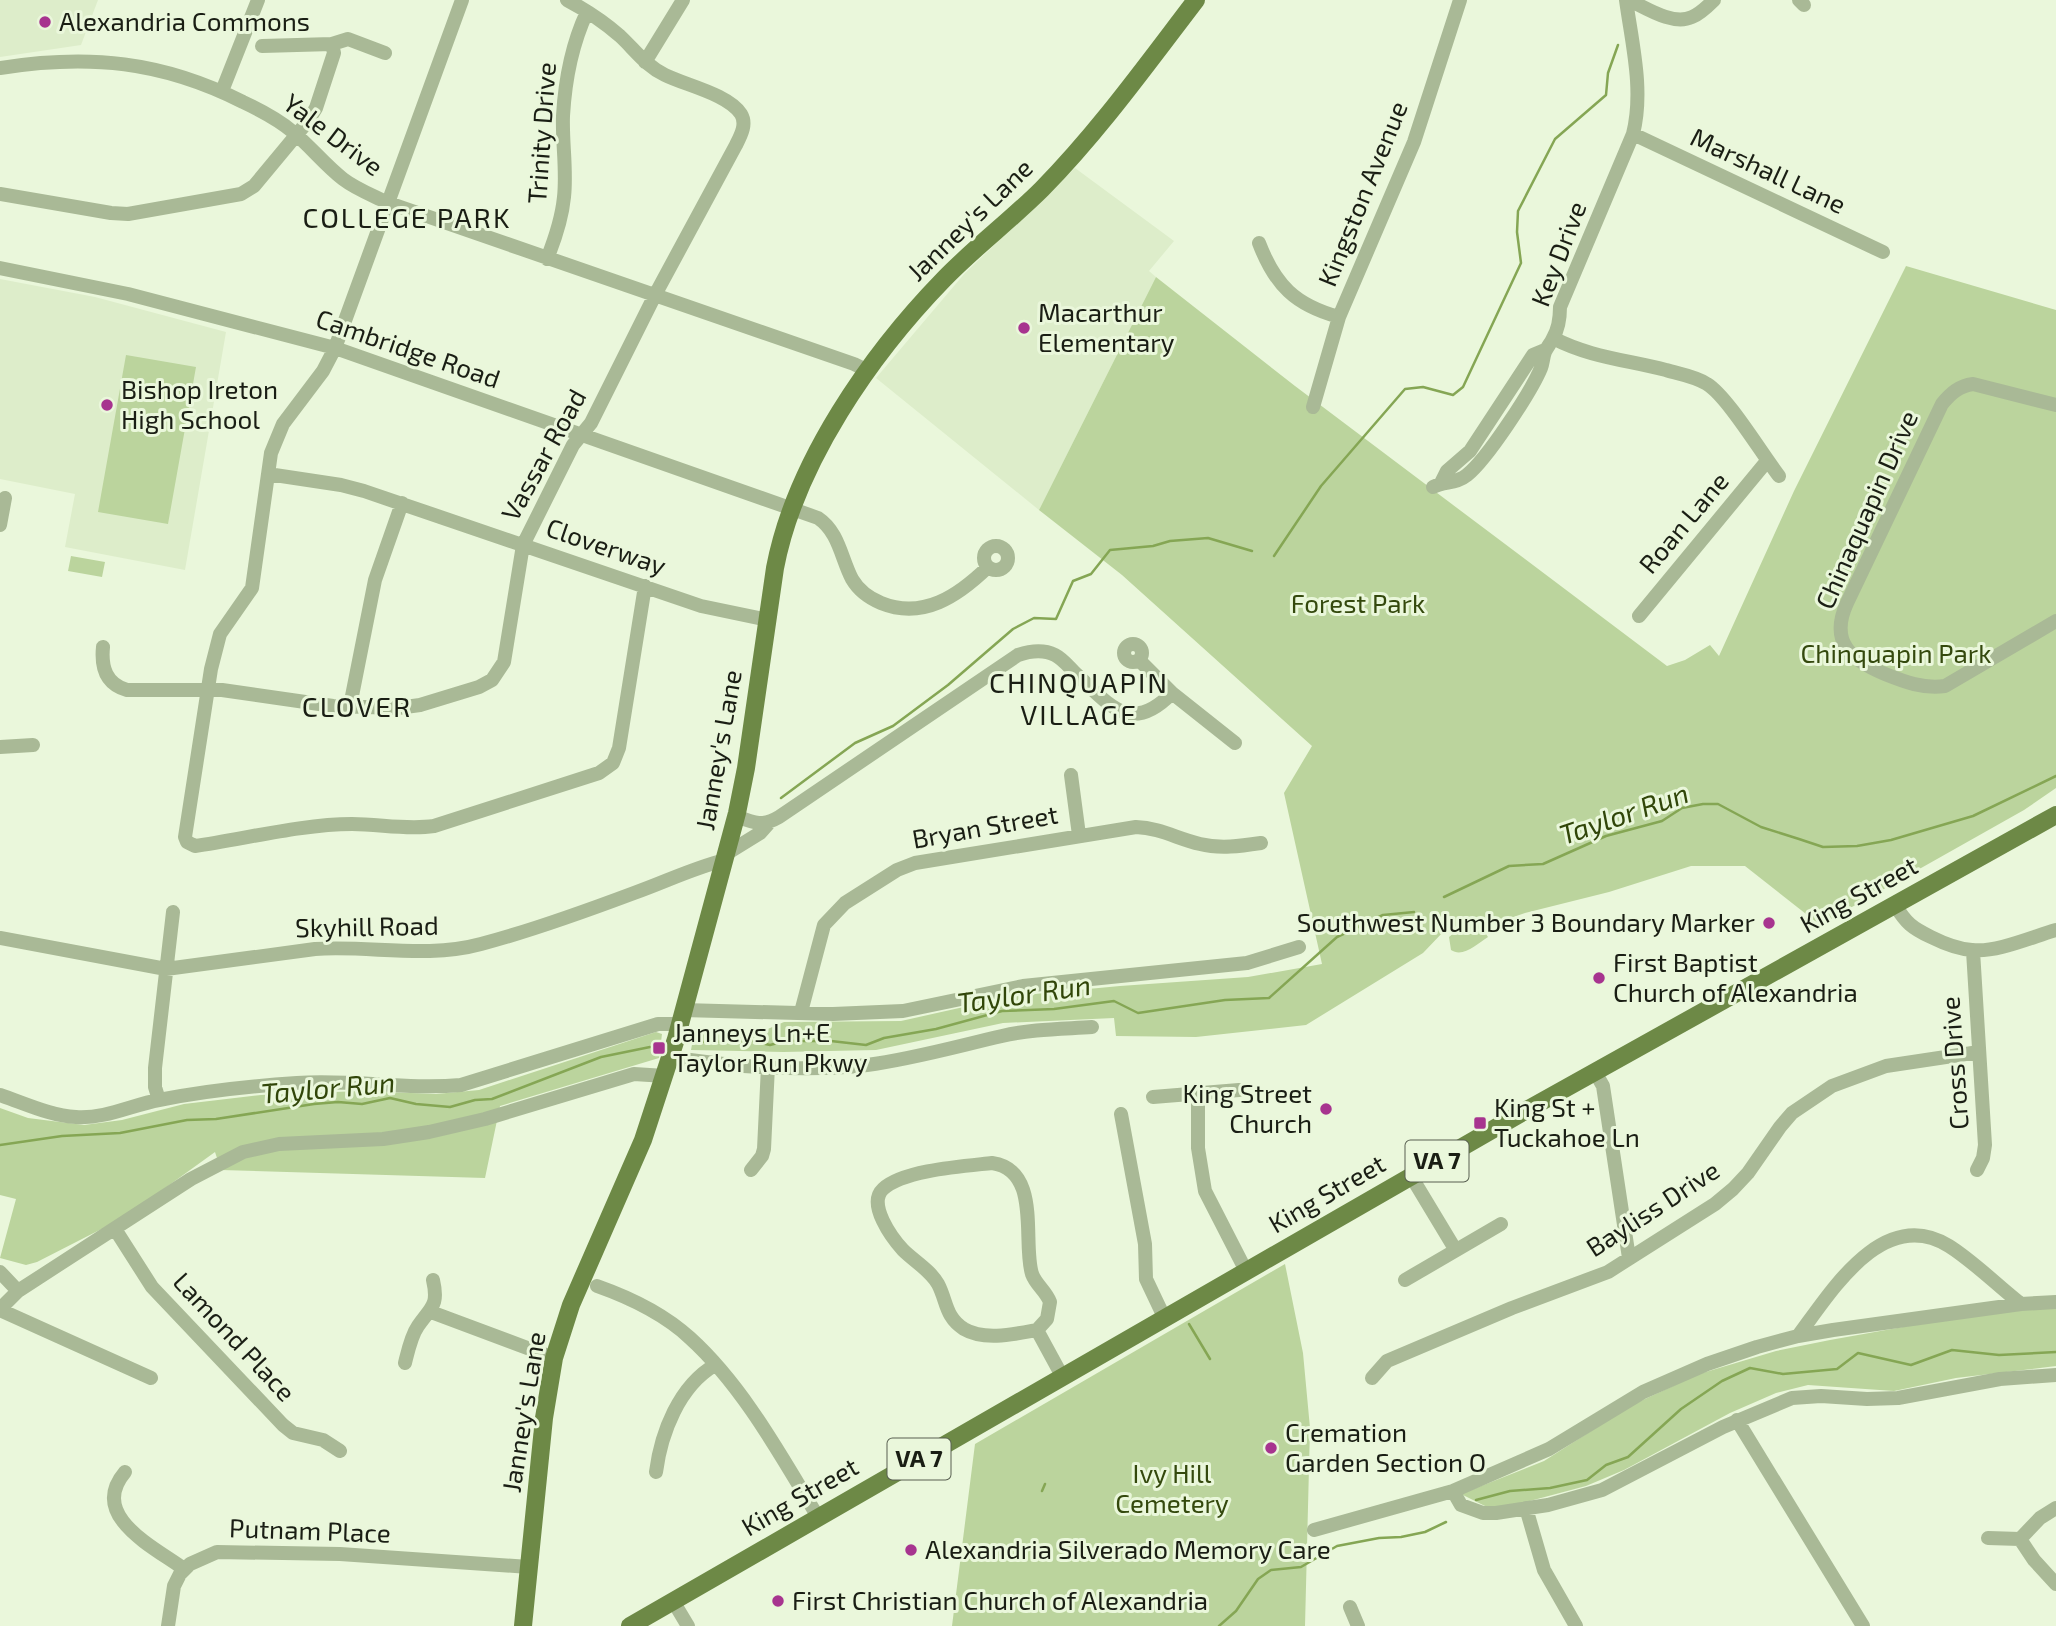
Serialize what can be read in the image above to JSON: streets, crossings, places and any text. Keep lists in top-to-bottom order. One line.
{"streets":{"main road":["Janney's Lane","King Street","VA 7"],"street":["Trinity Drive","Yale Drive","Marshall Lane","Kingston Avenue","Key Drive","Cambridge Road","Vassar Road","Chinaquapin Drive","Roan Lane","Cloverway","Bryan Street","Skyhill Road","Cross Drive","Bayliss Drive","Lamond Place","Putnam Place"]},"crossings":[["Trinity Drive","Yale Drive"],["Yale Drive","Janney's Lane"],["Yale Drive","Vassar Road"],["Marshall Lane","Key Drive"],["Janney's Lane","Cambridge Road"],["Janney's Lane","Cloverway"],["Janney's Lane","Skyhill Road"],["Janney's Lane","Putnam Place"],["Key Drive","Roan Lane"],["Cambridge Road","Vassar Road"],["Vassar Road","Cloverway"],["Cross Drive","Bayliss Drive"]],"districts":["COLLEGE PARK","CHINQUAPIN VILLAGE","CLOVER"],"water":["Taylor Run"],"parks":["Forest Park","Chinquapin Park","Ivy Hill Cemetery"],"places":{"other":["Alexandria Commons","Macarthur Elementary","Bishop Ireton High School","Southwest Number 3 Boundary Marker","First Baptist Church of Alexandria","King Street Church","Cremation Garden Section O","Alexandria Silverado Memory Care","First Christian Church of Alexandria"],"transit":["Janneys Ln+E Taylor Run Pkwy","King St + Tuckahoe Ln"]}}
